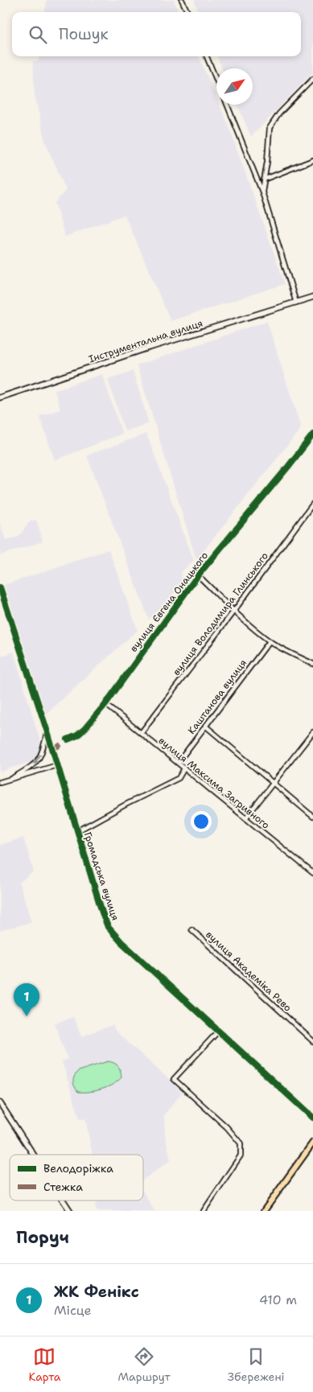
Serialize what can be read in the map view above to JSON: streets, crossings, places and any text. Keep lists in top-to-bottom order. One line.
{"streets":{"street":["Інструментальна вулиця","вулиця Євгена Онацького","вулиця Володимира Глинського","Каштанова вулиця","вулиця Максима Загривного","Громадська вулиця","вулиця Академіка Рево"]},"crossings":[["вулиця Євгена Онацького","вулиця Максима Загривного"],["вулиця Володимира Глинського","вулиця Максима Загривного"],["Каштанова вулиця","вулиця Максима Загривного"]],"legend":["Велодоріжка","Стежка"],"north":"top right","page":{"search":"Пошук","pins":"1","heading":"Поруч","list":[{"mark":"1","name":"ЖК Фенікс","note":"Місце","value":"410 m"}],"nav":["Карта","Маршрут","Збережені"]}}
